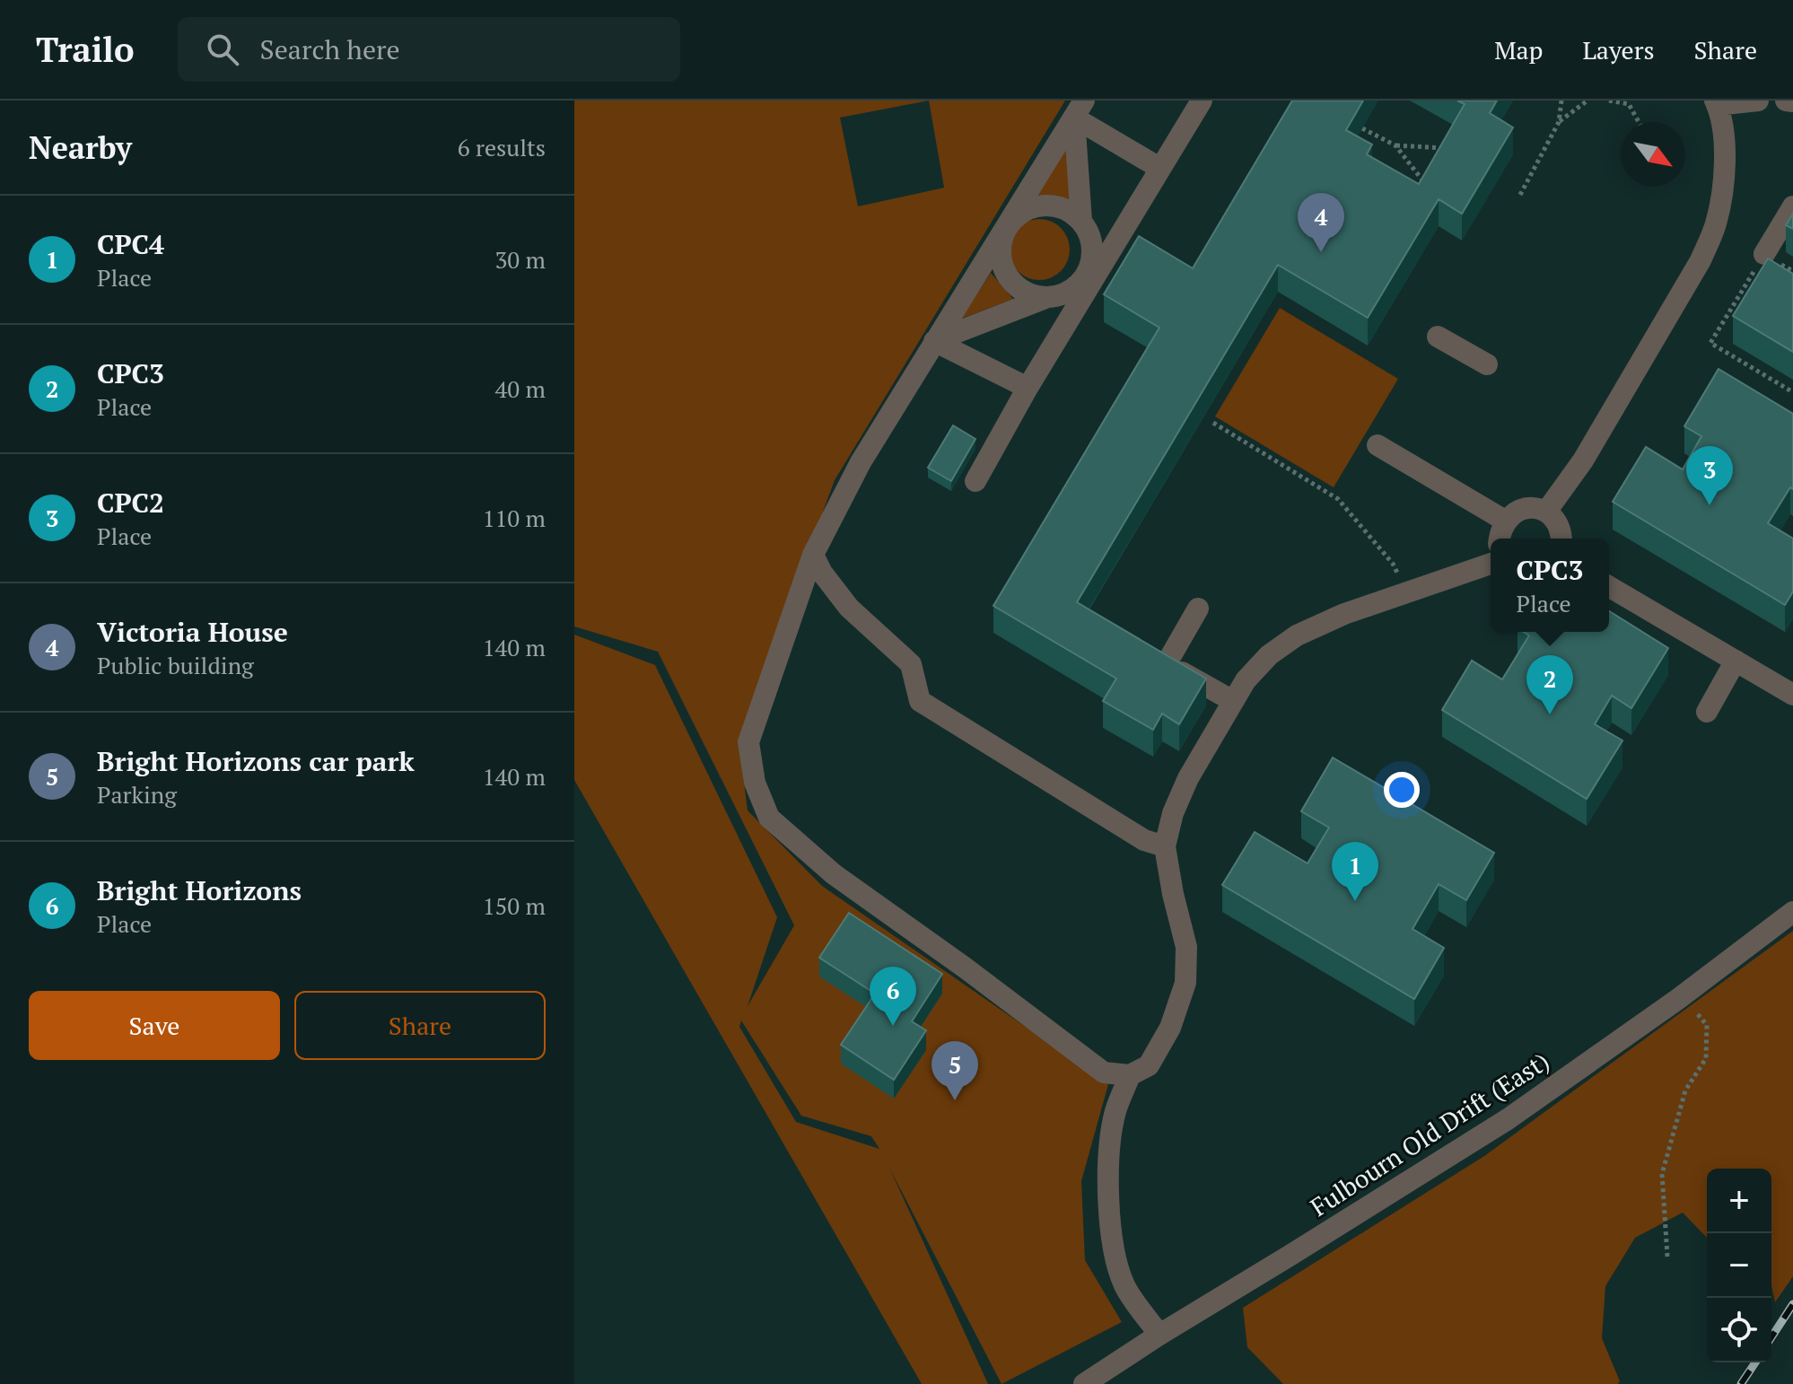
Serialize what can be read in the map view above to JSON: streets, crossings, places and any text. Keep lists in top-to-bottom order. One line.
{"streets":{"street":["Fulbourn Old Drift (East)"]},"north":"bottom right","page":{"header":"Trailo","search":"Search here","nav":["Map","Layers","Share"],"heading":["Nearby","6 results"],"pins":["4","3","2","1","6","5"],"list":[{"mark":"1","name":"CPC4","note":"Place","value":"30 m"},{"mark":"2","name":"CPC3","note":"Place","value":"40 m"},{"mark":"3","name":"CPC2","note":"Place","value":"110 m"},{"mark":"4","name":"Victoria House","note":"Public building","value":"140 m"},{"mark":"5","name":"Bright Horizons car park","note":"Parking","value":"140 m"},{"mark":"6","name":"Bright Horizons","note":"Place","value":"150 m"}],"popup":["CPC3","Place"],"buttons":["Save","Share"],"map_buttons":["+","−"]}}
